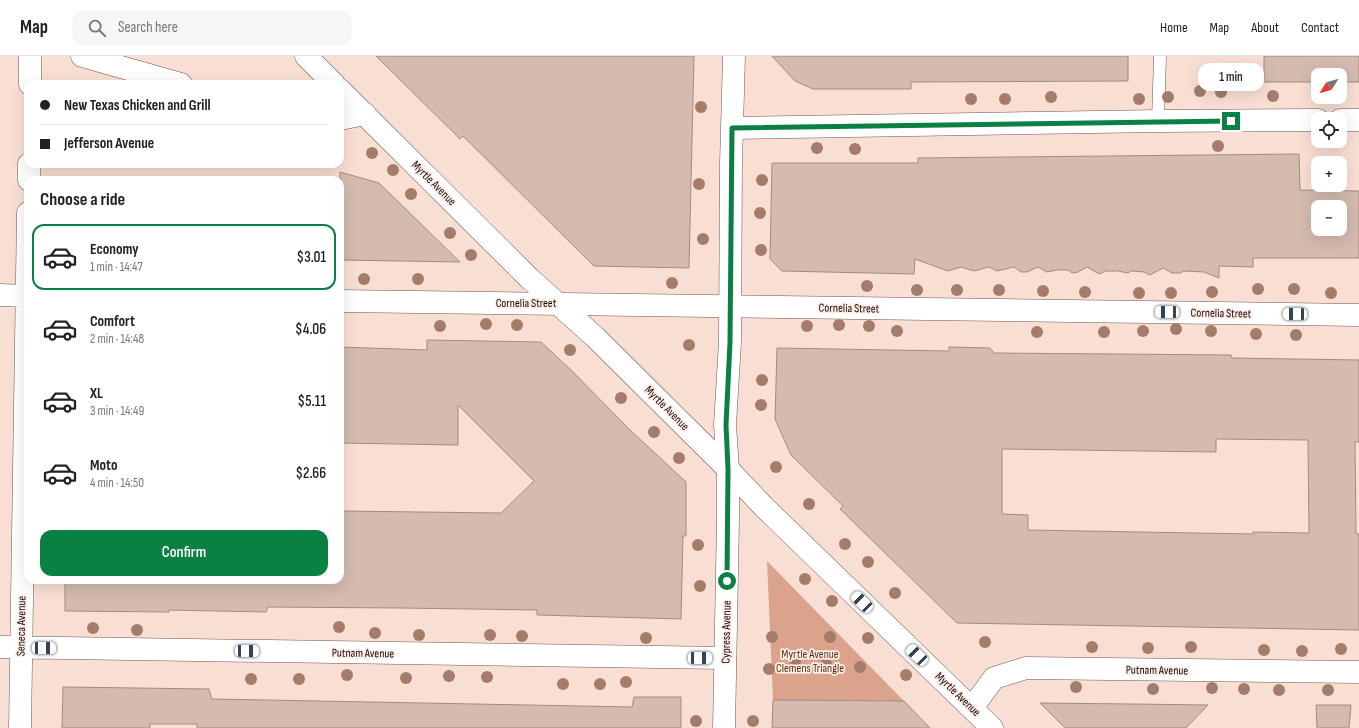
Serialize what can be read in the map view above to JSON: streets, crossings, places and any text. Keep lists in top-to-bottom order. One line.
{"streets":{"street":["Myrtle Avenue","Cornelia Street","Seneca Avenue","Cypress Avenue","Putnam Avenue"]},"crossings":[["Myrtle Avenue","Cornelia Street"],["Myrtle Avenue","Cypress Avenue"],["Myrtle Avenue","Putnam Avenue"],["Cornelia Street","Cypress Avenue"],["Seneca Avenue","Putnam Avenue"],["Cypress Avenue","Putnam Avenue"]],"parks":["Myrtle Avenue Clemens Triangle"],"north":"bottom left","page":{"header":"Map","search":"Search here","nav":["Home","Map","About","Contact"],"bubble":"1 min","map_buttons":["+","−"],"banner":["New Texas Chicken and Grill","Jefferson Avenue"],"heading":"Choose a ride","list":[{"name":"Economy","note":"1 min · 14:47","value":"$3.01"},{"name":"Comfort","note":"2 min · 14:48","value":"$4.06"},{"name":"XL","note":"3 min · 14:49","value":"$5.11"},{"name":"Moto","note":"4 min · 14:50","value":"$2.66"}],"buttons":"Confirm"}}
